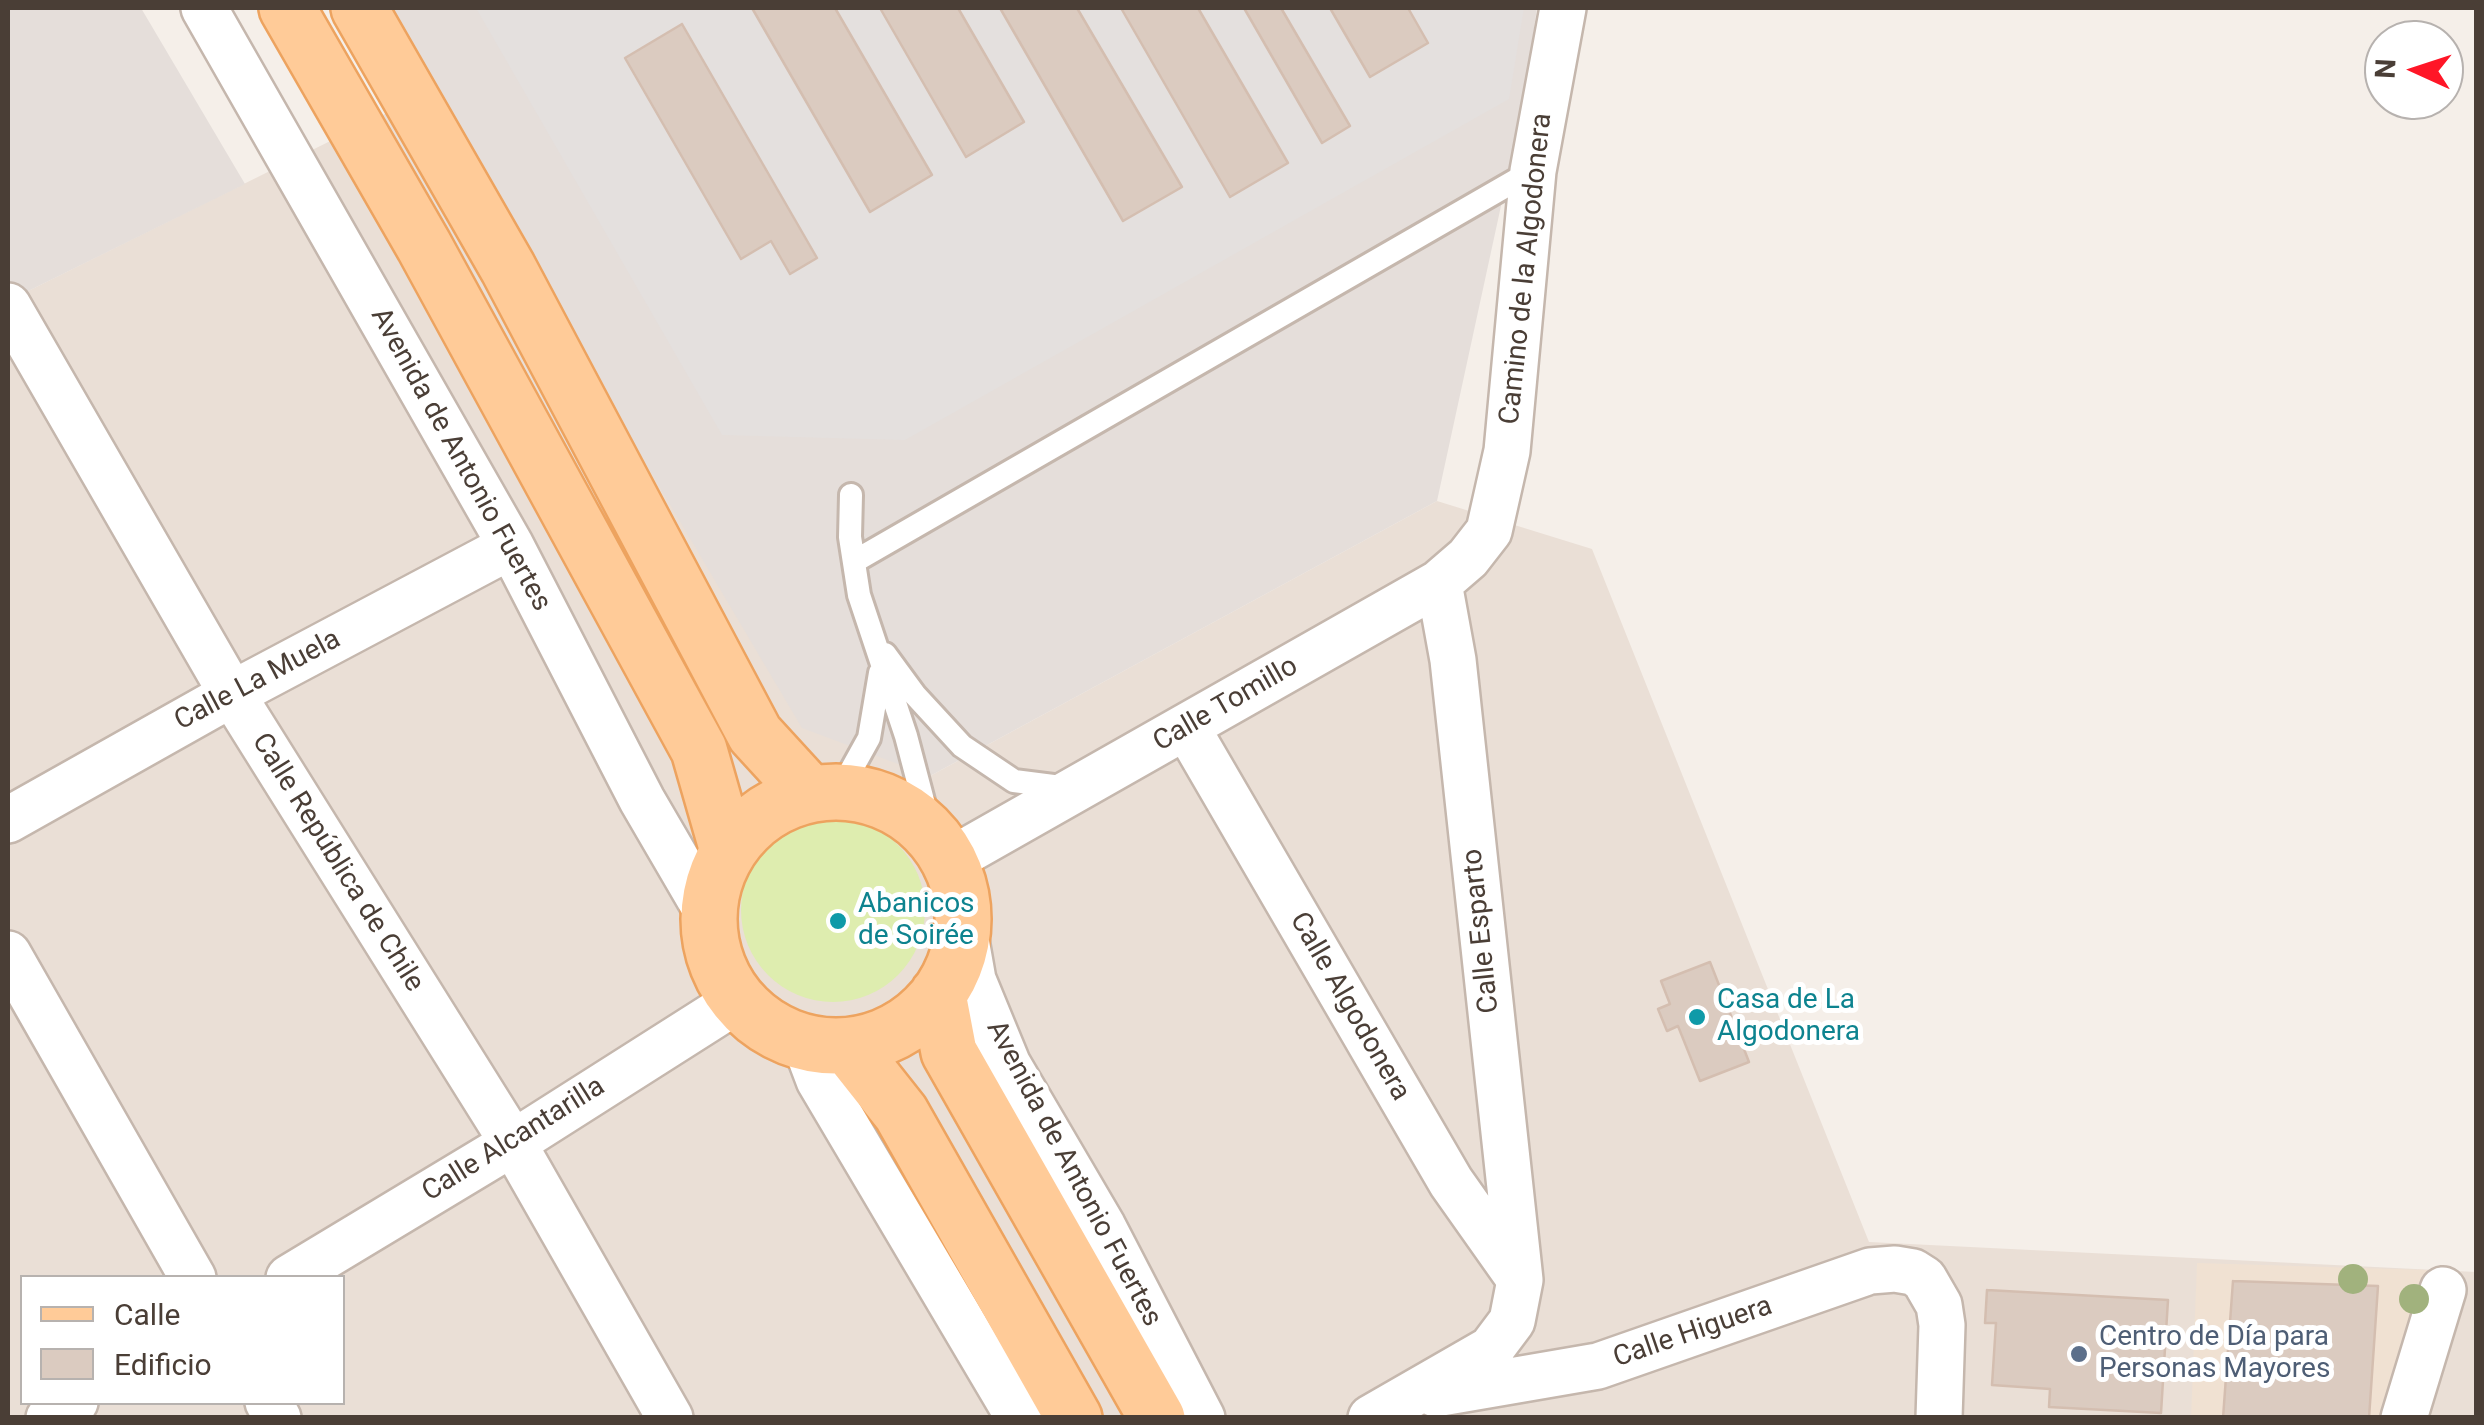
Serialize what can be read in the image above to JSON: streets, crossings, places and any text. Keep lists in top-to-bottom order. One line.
{"streets":{"main road":["Avenida de Antonio Fuertes"],"street":["Camino de la Algodonera","Calle La Muela","Calle Tomillo","Calle República de Chile","Calle Esparto","Calle Algodonera","Calle Alcantarilla","Calle Higuera"]},"crossings":[["Camino de la Algodonera","Calle Tomillo"],["Avenida de Antonio Fuertes","Calle La Muela"],["Avenida de Antonio Fuertes","Calle Tomillo"],["Avenida de Antonio Fuertes","Calle Alcantarilla"],["Calle La Muela","Calle República de Chile"],["Calle Tomillo","Calle Esparto"],["Calle Tomillo","Calle Algodonera"],["Calle Tomillo","Calle Alcantarilla"],["Calle República de Chile","Calle Alcantarilla"],["Calle Esparto","Calle Algodonera"],["Calle Esparto","Calle Higuera"],["Calle Algodonera","Calle Higuera"]],"places":["Abanicos de Soirée","Casa de La Algodonera","Centro de Día para Personas Mayores"],"legend":["Calle","Edificio"],"north":"left"}
